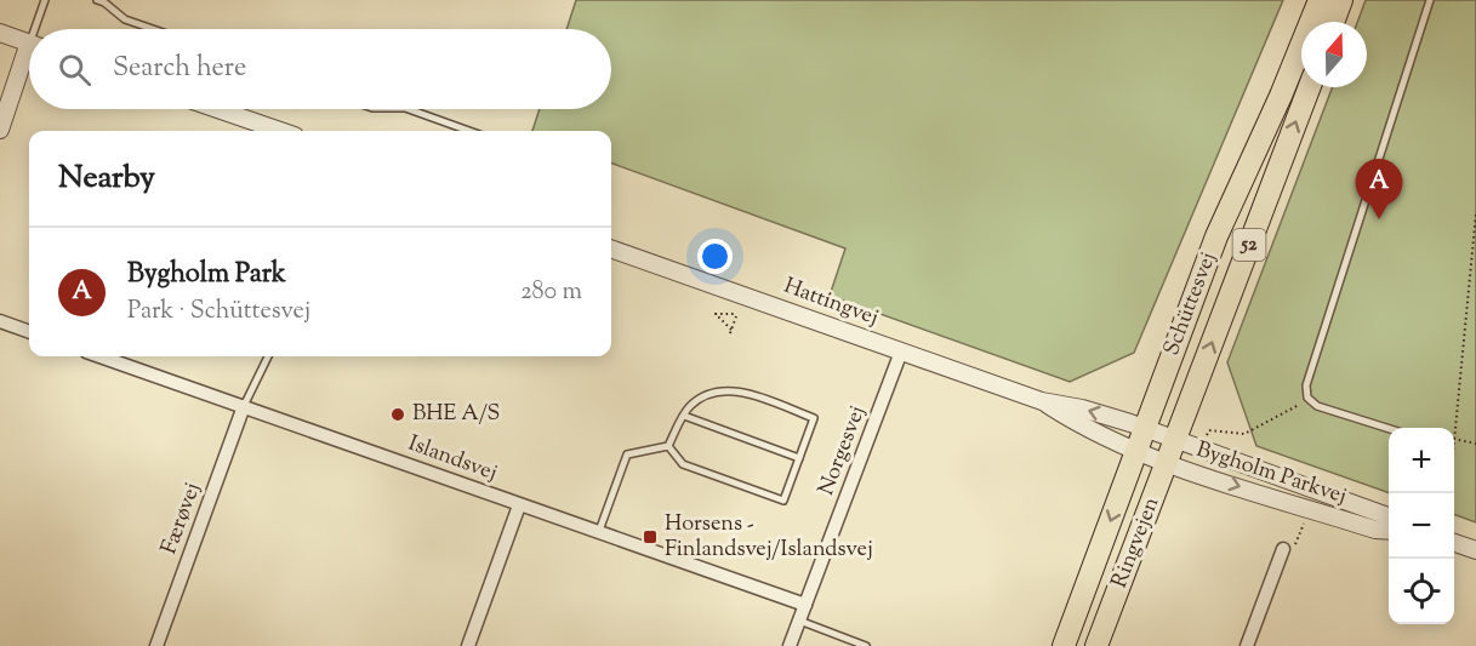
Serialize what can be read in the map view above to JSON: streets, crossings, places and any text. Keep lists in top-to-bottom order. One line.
{"streets":{"main road":["52","Schüttesvej","Ringvejen"],"street":["Hattingvej","Norgesvej","Islandsvej","Bygholm Parkvej","Færøvej"]},"crossings":[["Hattingvej","Schüttesvej"],["Hattingvej","Norgesvej"],["Hattingvej","Bygholm Parkvej"],["Hattingvej","Ringvejen"],["Schüttesvej","Bygholm Parkvej"],["Schüttesvej","Ringvejen"],["Norgesvej","Islandsvej"],["Islandsvej","Færøvej"],["Bygholm Parkvej","Ringvejen"]],"places":{"other":["BHE A/S"],"transit":["Horsens - Finlandsvej/Islandsvej"]},"north":"top","page":{"search":"Search here","heading":"Nearby","pins":"A","list":[{"mark":"A","name":"Bygholm Park","note":"Park · Schüttesvej","value":"280 m"}],"map_buttons":["+","−"]}}
